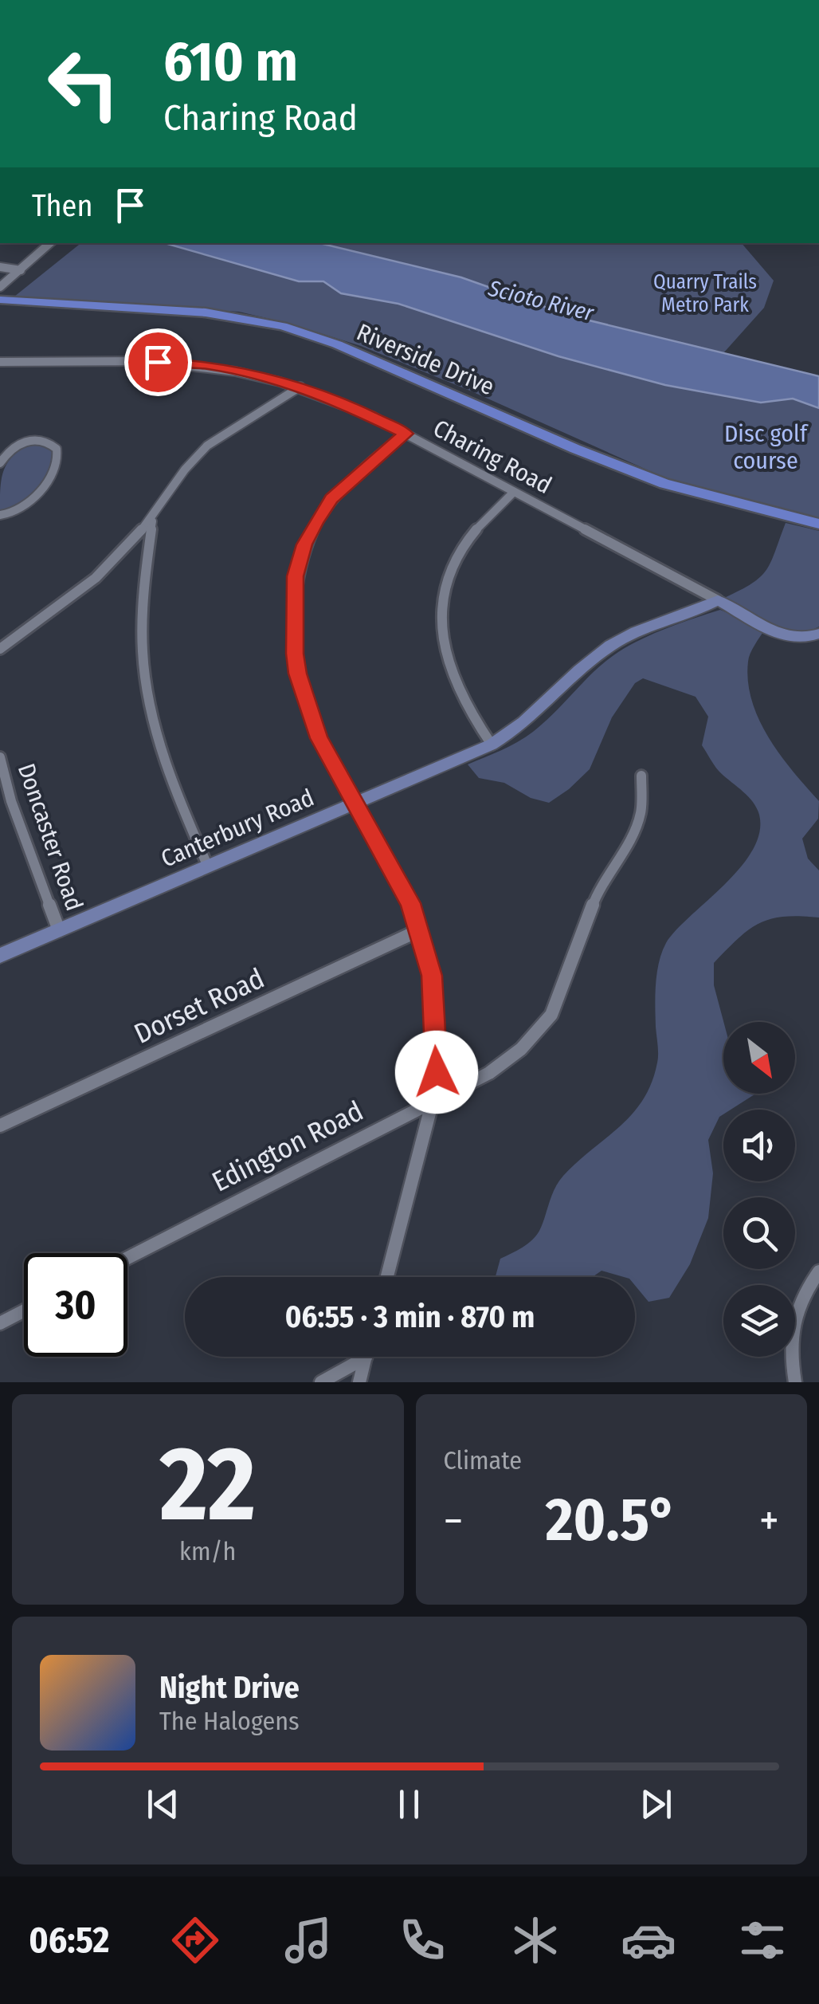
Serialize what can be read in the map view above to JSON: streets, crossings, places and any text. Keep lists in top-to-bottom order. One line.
{"streets":{"main road":["Riverside Drive"],"street":["Charing Road","Canterbury Road","Doncaster Road","Dorset Road","Edington Road"]},"crossings":[["Charing Road","Canterbury Road"],["Canterbury Road","Doncaster Road"]],"water":["Scioto River"],"parks":["Quarry Trails Metro Park","Disc golf course"],"north":"bottom right","page":{"turn":["610 m","Charing Road"],"then":"Then","limit":"30","trip":"06:55 · 3 min · 870 m","tile":[["22","km/h"],"Climate"],"heat":["−","20.5°","+"],"song":["Night Drive","The Halogens"],"tabs":"06:52"}}
